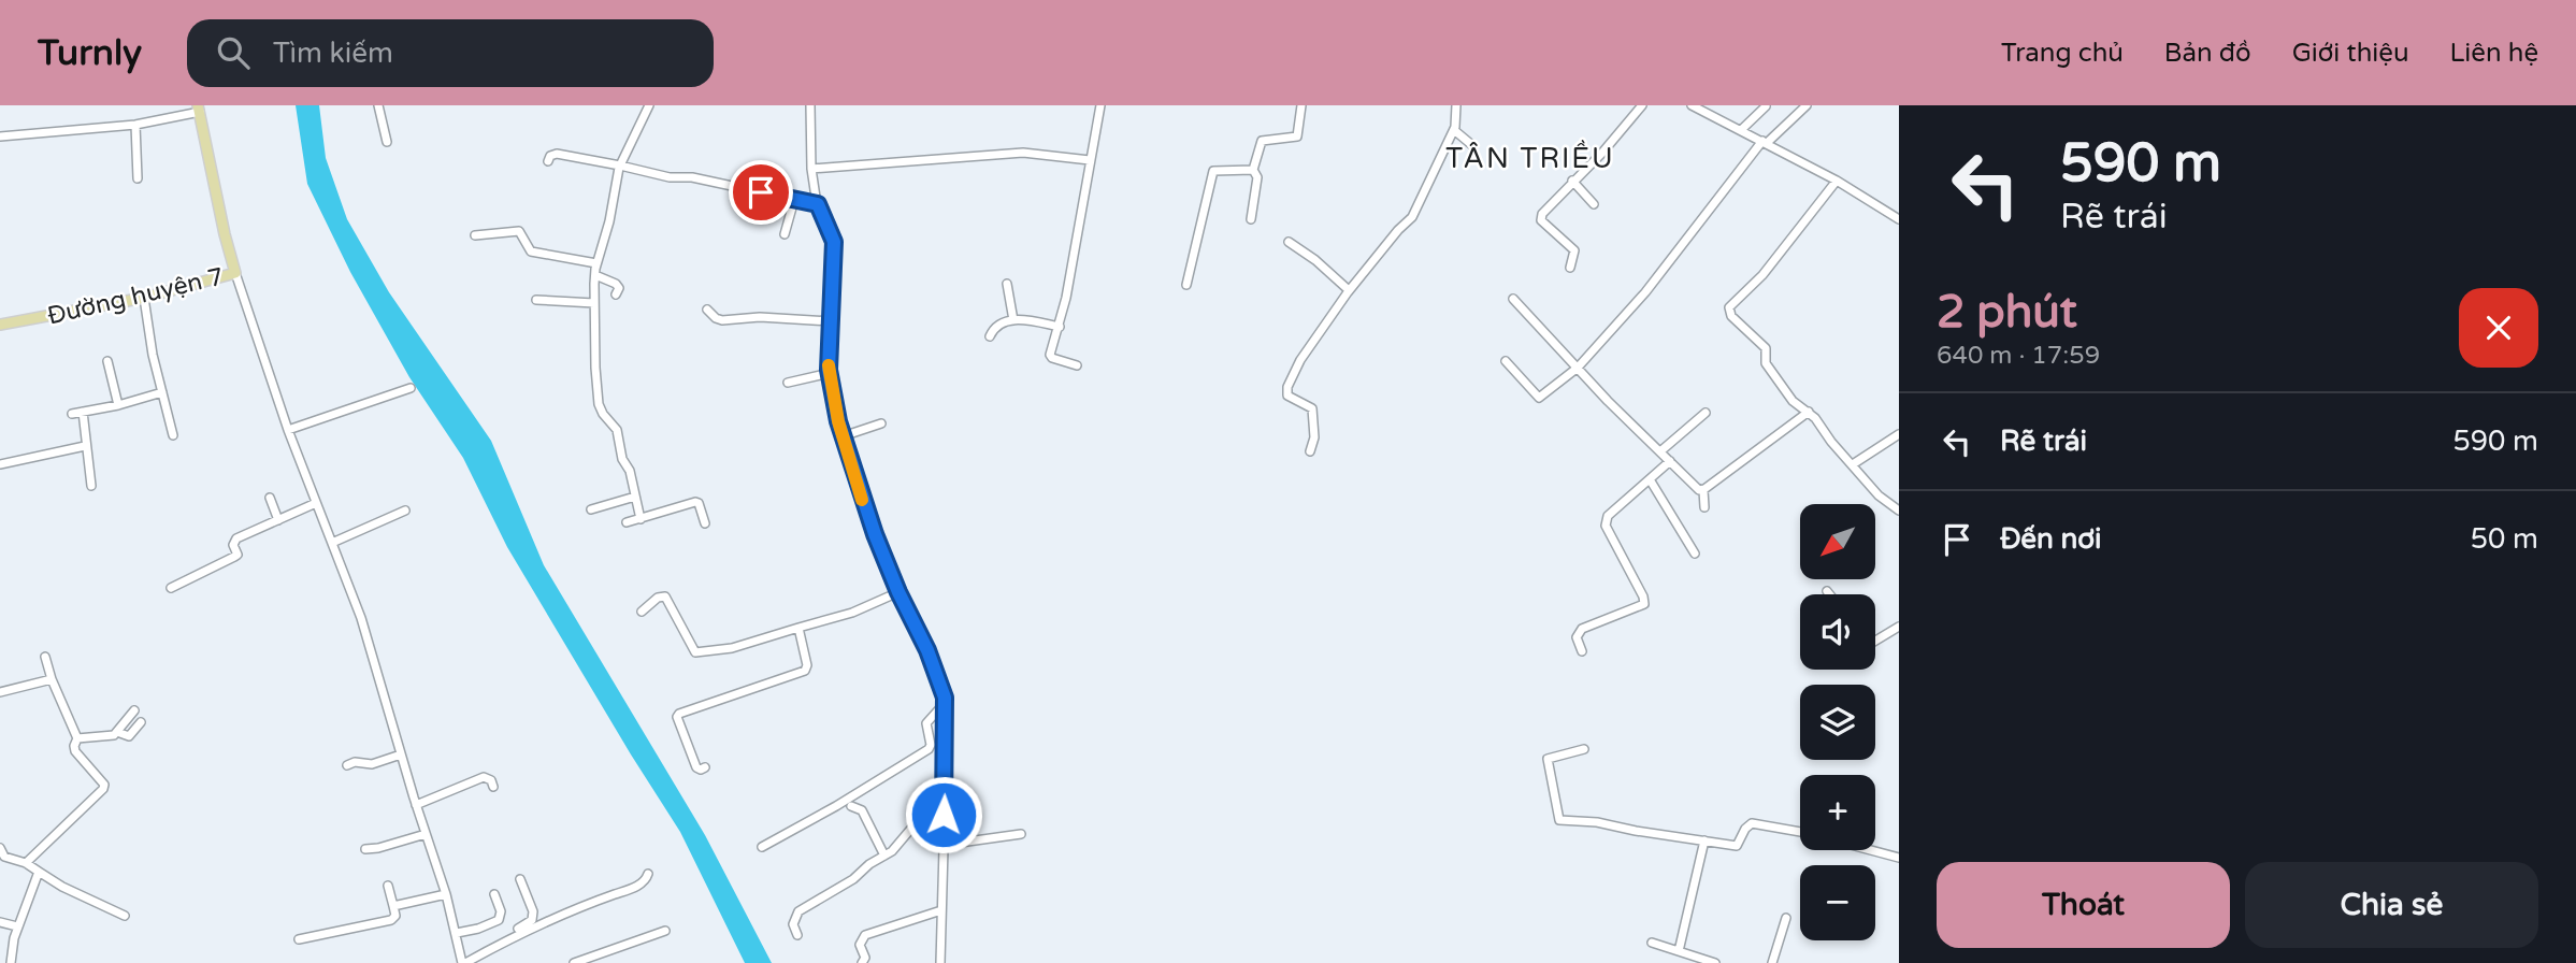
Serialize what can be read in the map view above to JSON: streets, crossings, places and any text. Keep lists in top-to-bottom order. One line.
{"streets":{"main road":["Đường huyện 7"]},"districts":["TÂN TRIỀU"],"north":"bottom left","page":{"header":"Turnly","search":"Tìm kiếm","nav":["Trang chủ","Bản đồ","Giới thiệu","Liên hệ"],"turn":["590 m","Rẽ trái"],"heading":["2 phút","640 m · 17:59"],"list":[{"name":"Rẽ trái","value":"590 m"},{"name":"Đến nơi","value":"50 m"}],"map_buttons":["+","−"],"buttons":["Thoát","Chia sẻ"]}}
